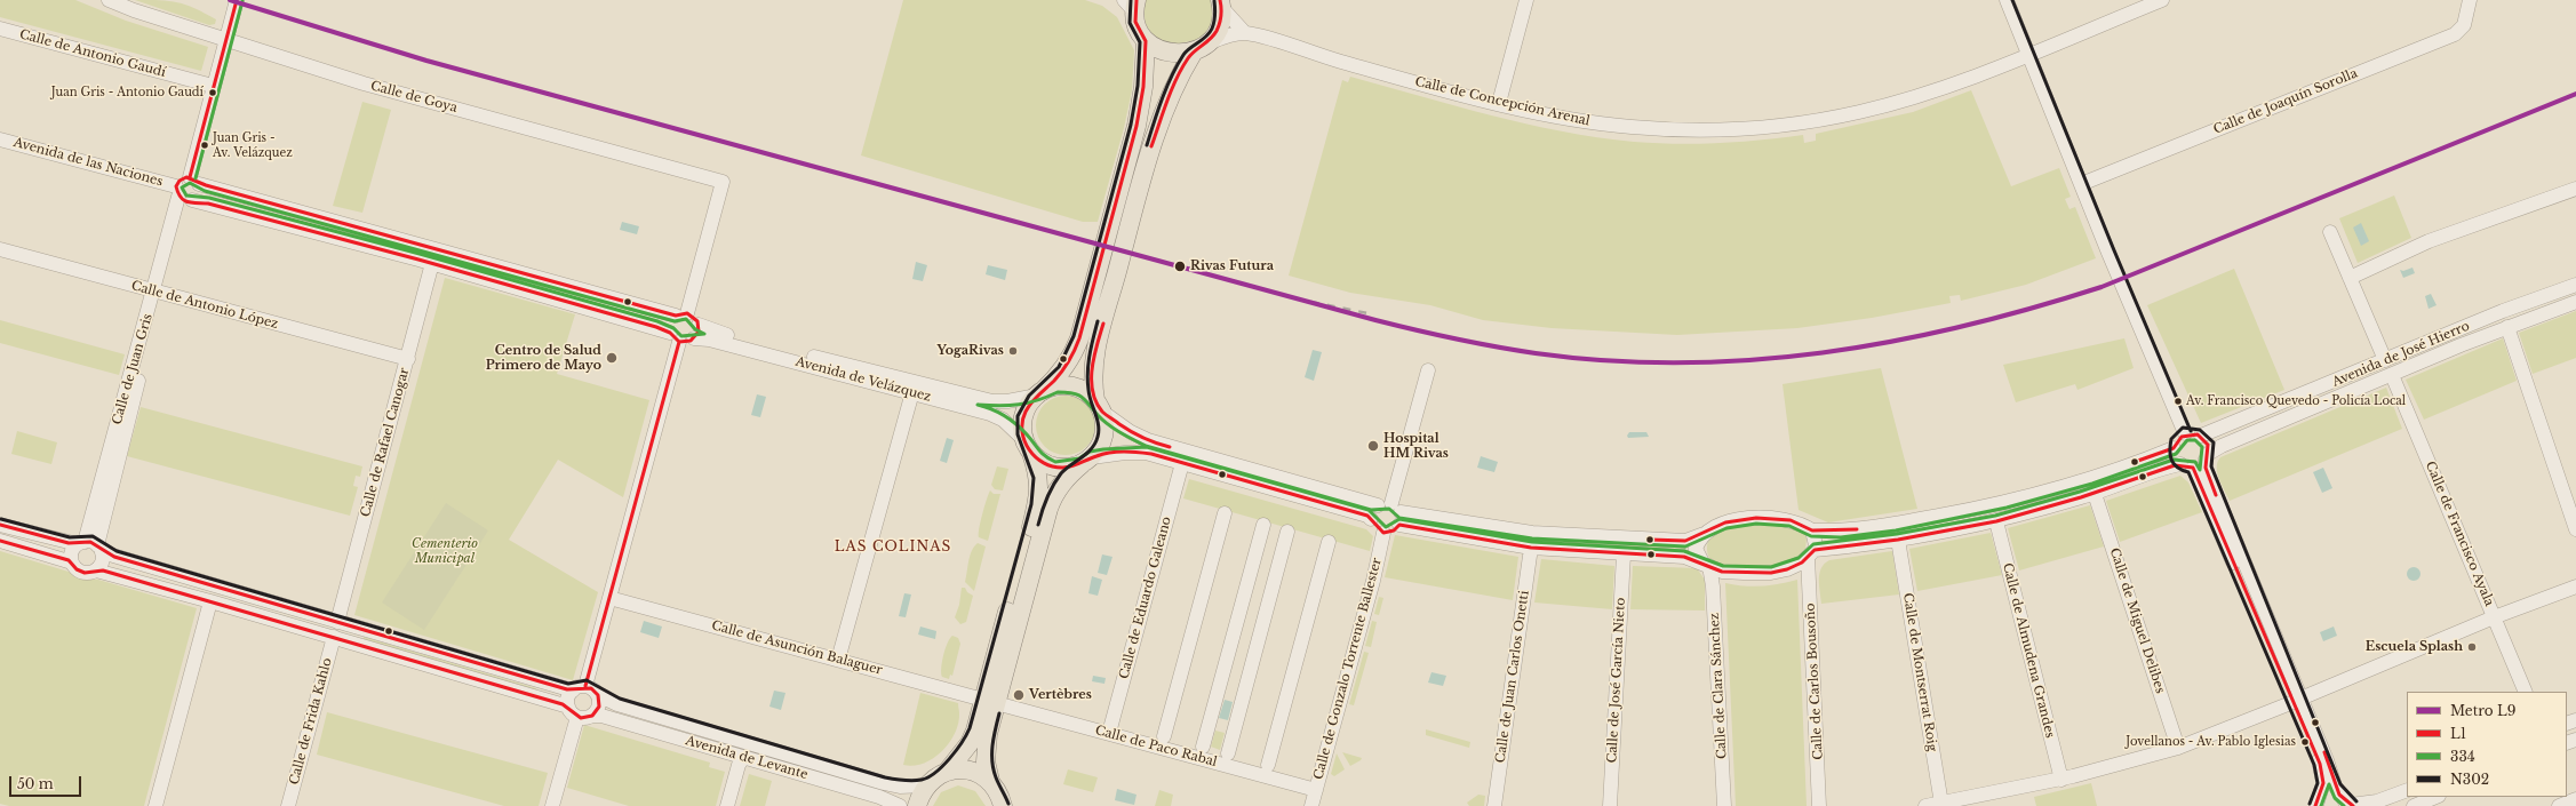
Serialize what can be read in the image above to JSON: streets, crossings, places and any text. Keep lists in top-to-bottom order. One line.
{"streets":{"street":["Calle de Antonio Gaudí","Calle de Goya","Calle de Concepción Arenal","Calle de Joaquín Sorolla","Avenida de las Naciones","Calle de Antonio López","Avenida de José Hierro","Calle de Juan Gris","Avenida de Velázquez","Calle de Rafael Canogar","Calle de Francisco Ayala","Calle de Eduardo Galeano","Calle de Miguel Delibes","Calle de Asunción Balaguer","Calle de Almudena Grandes","Calle de Gonzalo Torrente Ballester","Calle de Montserrat Roig","Calle de Juan Carlos Onetti","Calle de José García Nieto","Calle de Carlos Bousoño","Calle de Clara Sánchez","Calle de Frida Kahlo","Calle de Paco Rabal","Avenida de Levante"]},"crossings":[["Calle de Goya","Avenida de Velázquez"],["Avenida de las Naciones","Calle de Juan Gris"],["Calle de Antonio López","Calle de Juan Gris"],["Calle de Antonio López","Calle de Rafael Canogar"],["Avenida de José Hierro","Calle de Francisco Ayala"],["Calle de Eduardo Galeano","Calle de Paco Rabal"],["Calle de Asunción Balaguer","Calle de Paco Rabal"],["Calle de Gonzalo Torrente Ballester","Calle de Paco Rabal"]],"districts":["LAS COLINAS"],"parks":["Cementerio Municipal"],"places":["Juan Gris - Antonio Gaudí","Juan Gris - Av. Velázquez","Rivas Futura","YogaRivas","Centro de Salud Primero de Mayo","Av. Francisco Quevedo - Policía Local","Hospital HM Rivas","Escuela Splash","Vertèbres","Jovellanos - Av. Pablo Iglesias"],"lines":["metro line L9","transit line L1","transit line N302","transit line 334"],"legend":["Metro L9","L1","334","N302"],"scale_bar":"50 m"}
